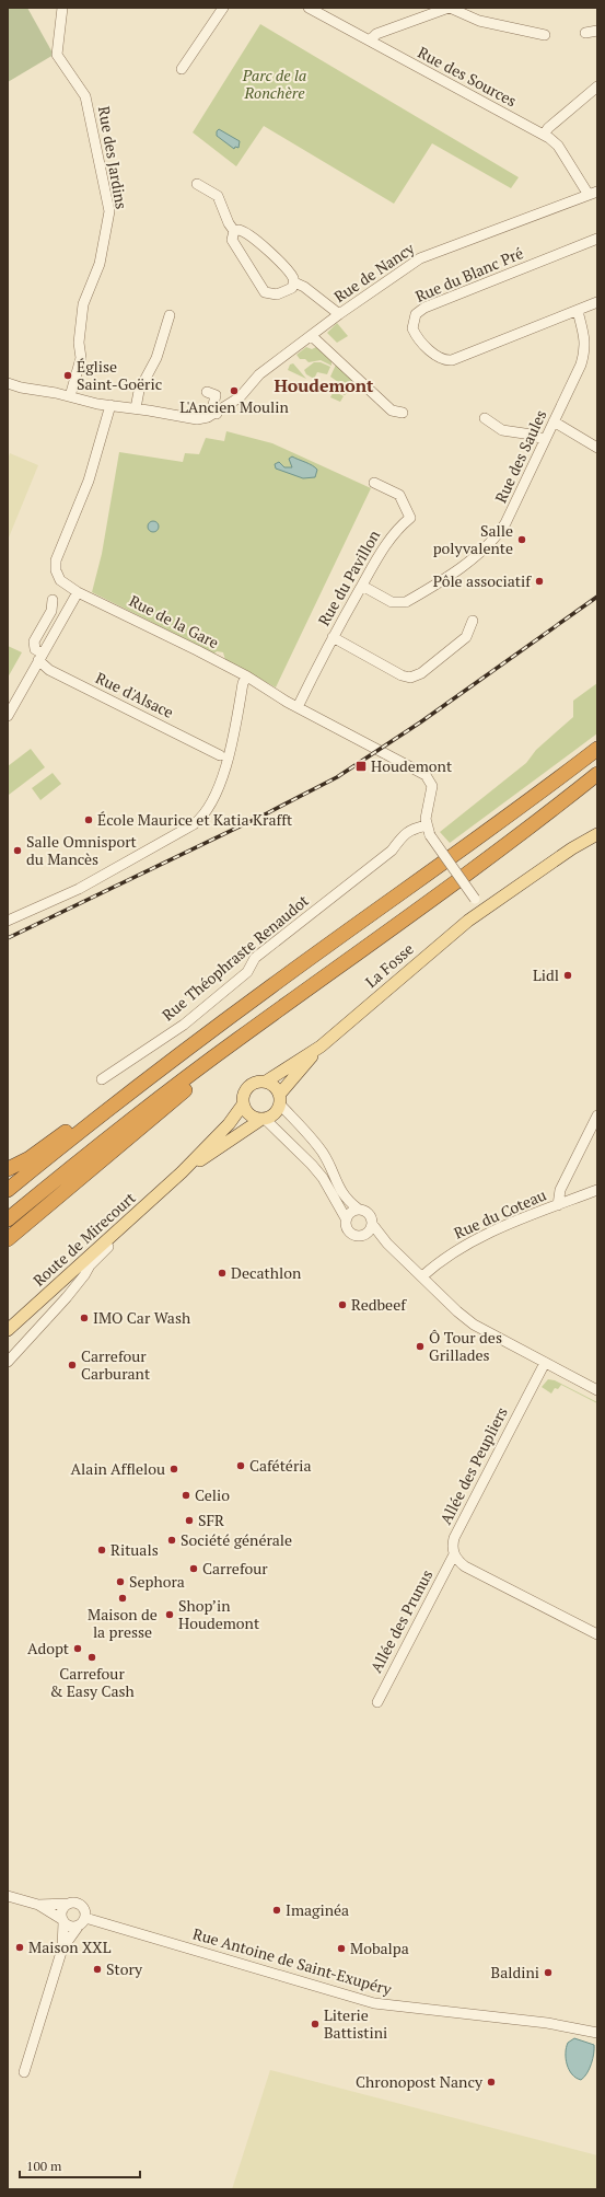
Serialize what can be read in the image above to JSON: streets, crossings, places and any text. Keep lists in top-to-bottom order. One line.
{"streets":{"main road":["La Fosse","Route de Mirecourt"],"street":["Rue des Sources","Rue des Jardins","Rue de Nancy","Rue du Blanc Pré","Rue des Saules","Rue du Pavillon","Rue de la Gare","Rue d'Alsace","Rue Théophraste Renaudot","Rue du Coteau","Allée des Peupliers","Allée des Prunus","Rue Antoine de Saint-Exupéry"]},"crossings":[["Rue des Sources","Rue de Nancy"],["Rue des Jardins","Rue de Nancy"],["Rue de Nancy","Rue de la Gare"],["Rue du Blanc Pré","Rue des Saules"],["Rue des Saules","Rue du Pavillon"],["Rue du Pavillon","Rue de la Gare"],["Rue de la Gare","Rue Théophraste Renaudot"],["La Fosse","Route de Mirecourt"],["Allée des Peupliers","Allée des Prunus"]],"districts":["Houdemont"],"parks":["Parc de la Ronchère"],"places":{"other":["Église Saint-Goëric","L'Ancien Moulin","Salle polyvalente","Pôle associatif","École Maurice et Katia Krafft","Salle Omnisport du Mancès","Lidl","Decathlon","Redbeef","IMO Car Wash","Ô Tour des Grillades","Carrefour Carburant","Cafétéria","Alain Afflelou","Celio","SFR","Société générale","Rituals","Carrefour","Sephora","Maison de la presse","Shop’in Houdemont","Adopt","Carrefour & Easy Cash","Imaginéa","Maison XXL","Mobalpa","Story","Baldini","Literie Battistini","Chronopost Nancy"],"transit":["Houdemont"]},"scale_bar":"100 m"}
